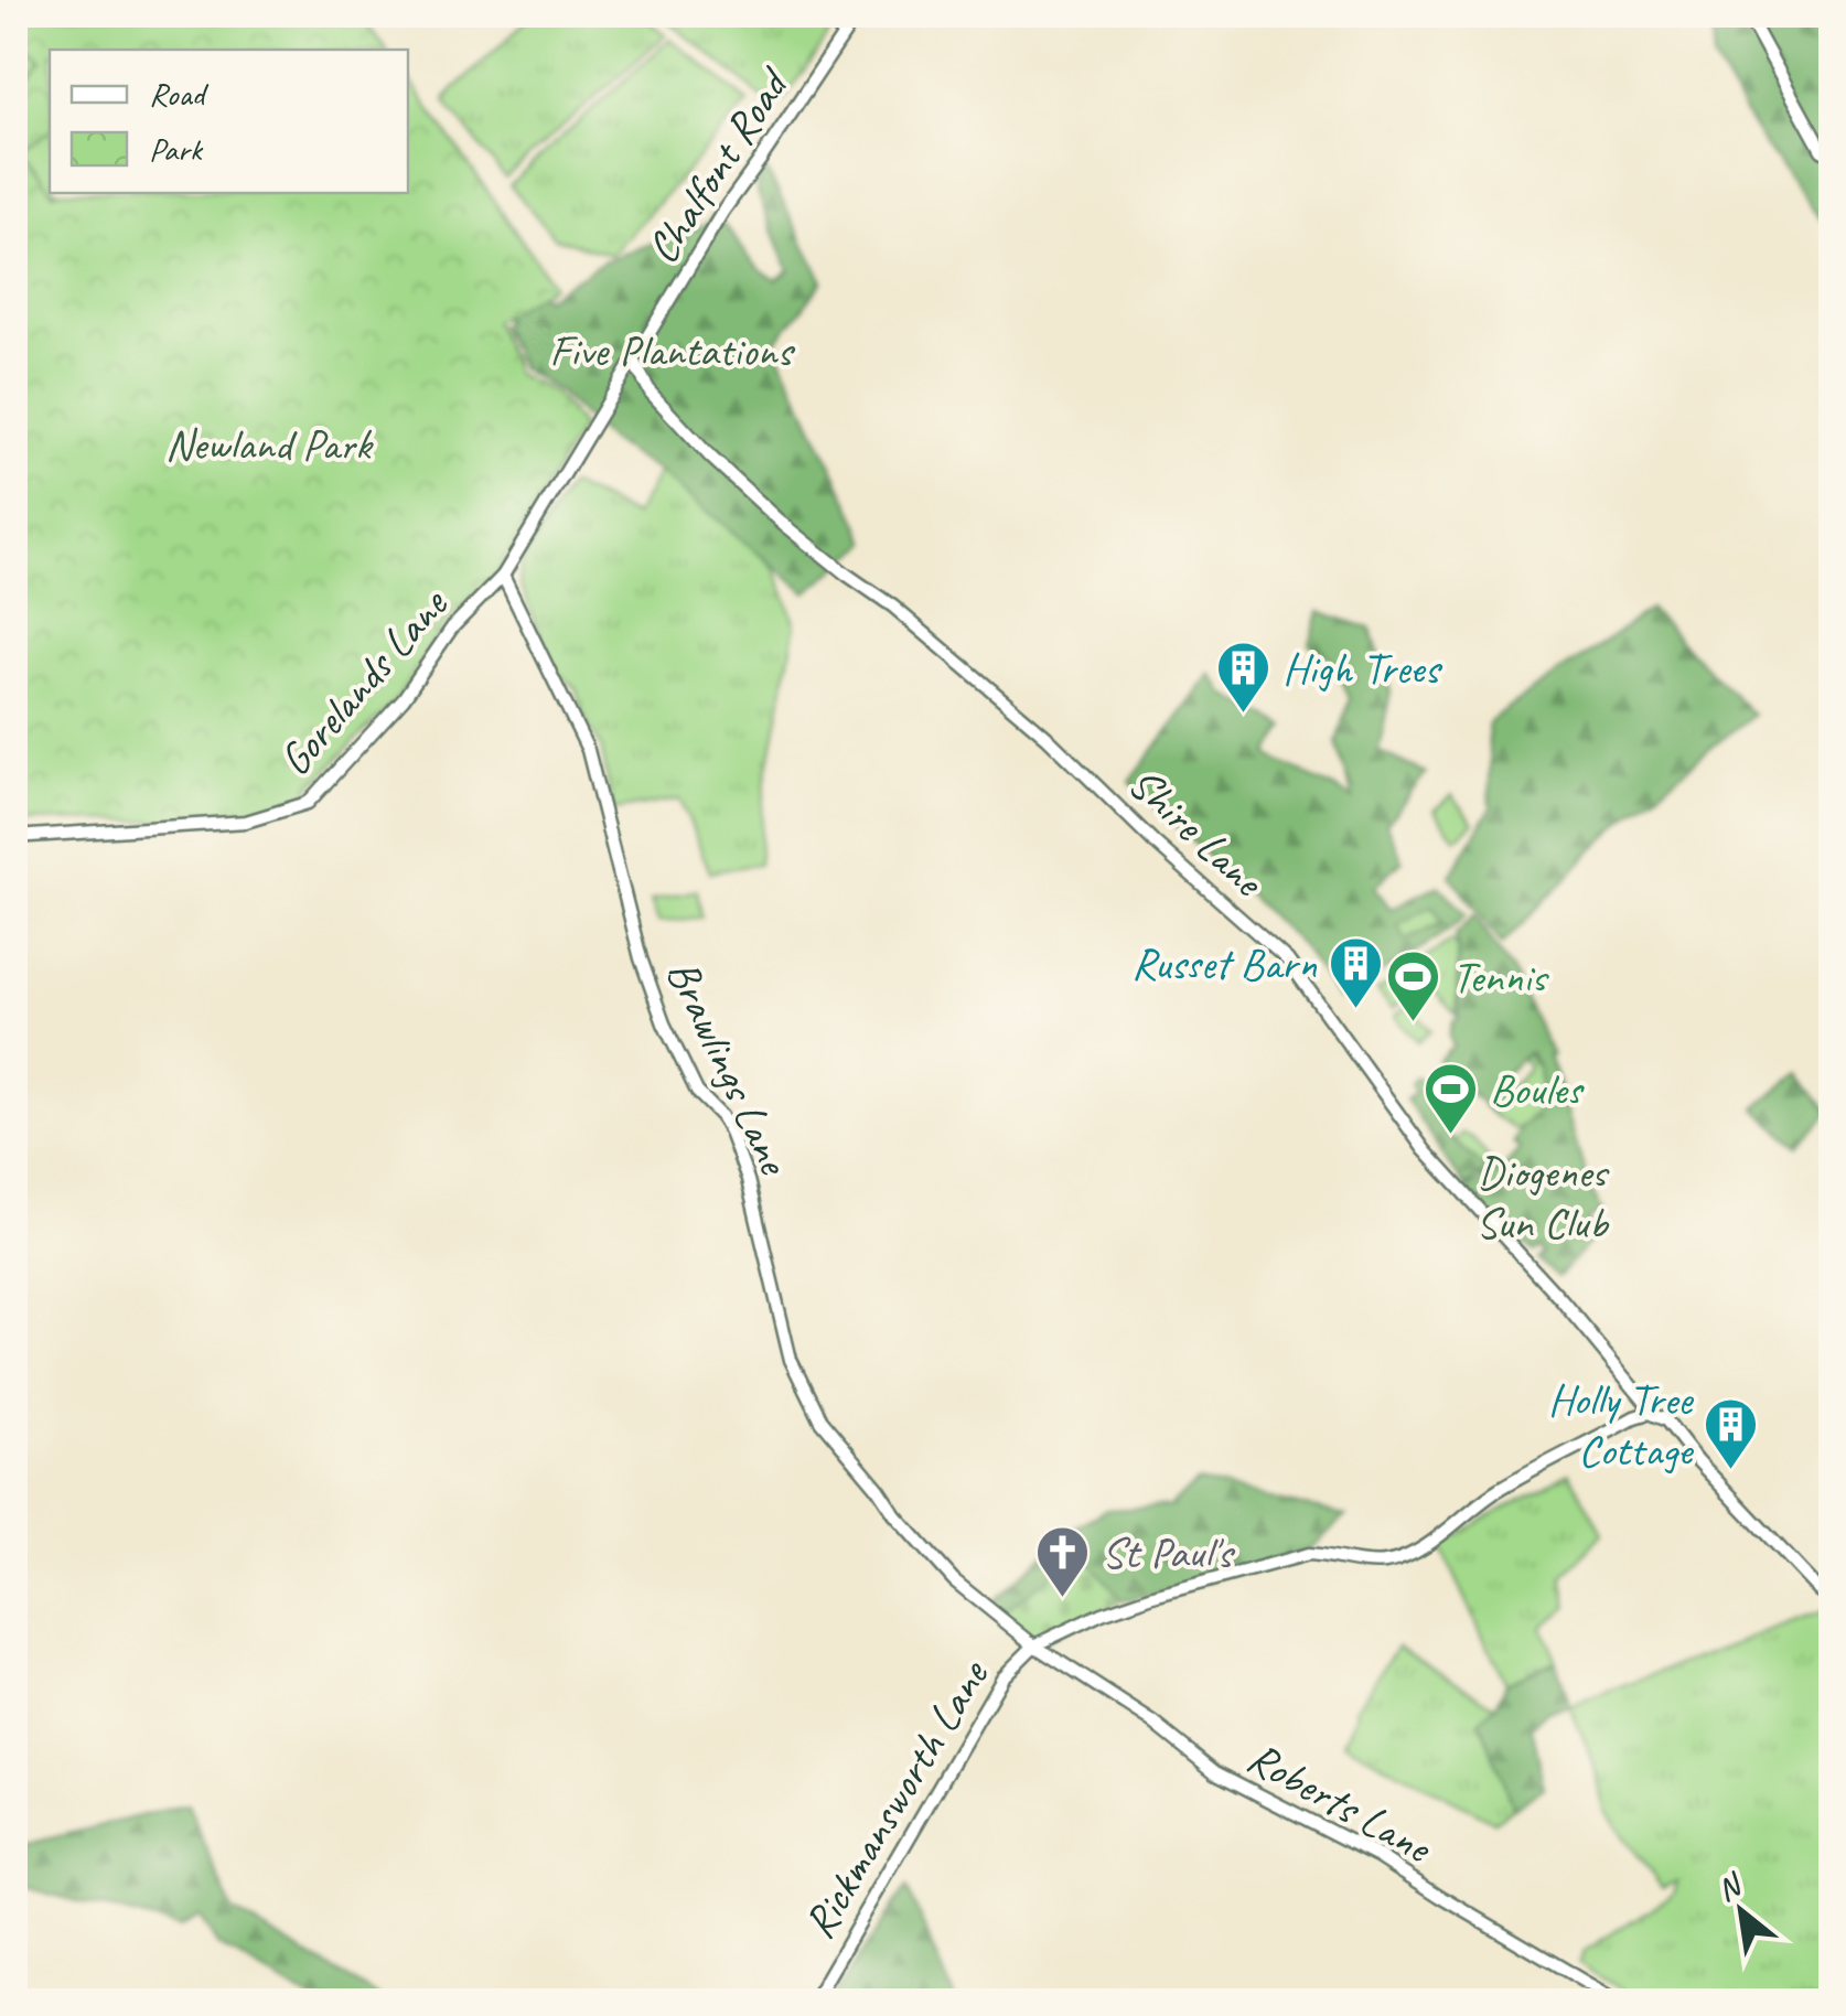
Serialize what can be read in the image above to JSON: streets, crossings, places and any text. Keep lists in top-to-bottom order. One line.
{"streets":{"street":["Chalfont Road","Gorelands Lane","Shire Lane","Brawlings Lane","Rickmansworth Lane","Roberts Lane"]},"crossings":[["Chalfont Road","Gorelands Lane"],["Chalfont Road","Shire Lane"],["Gorelands Lane","Shire Lane"],["Gorelands Lane","Brawlings Lane"],["Shire Lane","Rickmansworth Lane"],["Brawlings Lane","Rickmansworth Lane"],["Brawlings Lane","Roberts Lane"],["Rickmansworth Lane","Roberts Lane"]],"parks":["Five Plantations","Newland Park","Diogenes Sun Club"],"places":{"building":["High Trees","Russet Barn","Holly Tree Cottage"],"sports":["Tennis","Boules"],"church":["St Paul's"]},"legend":["Road","Park"],"north":"top left"}
